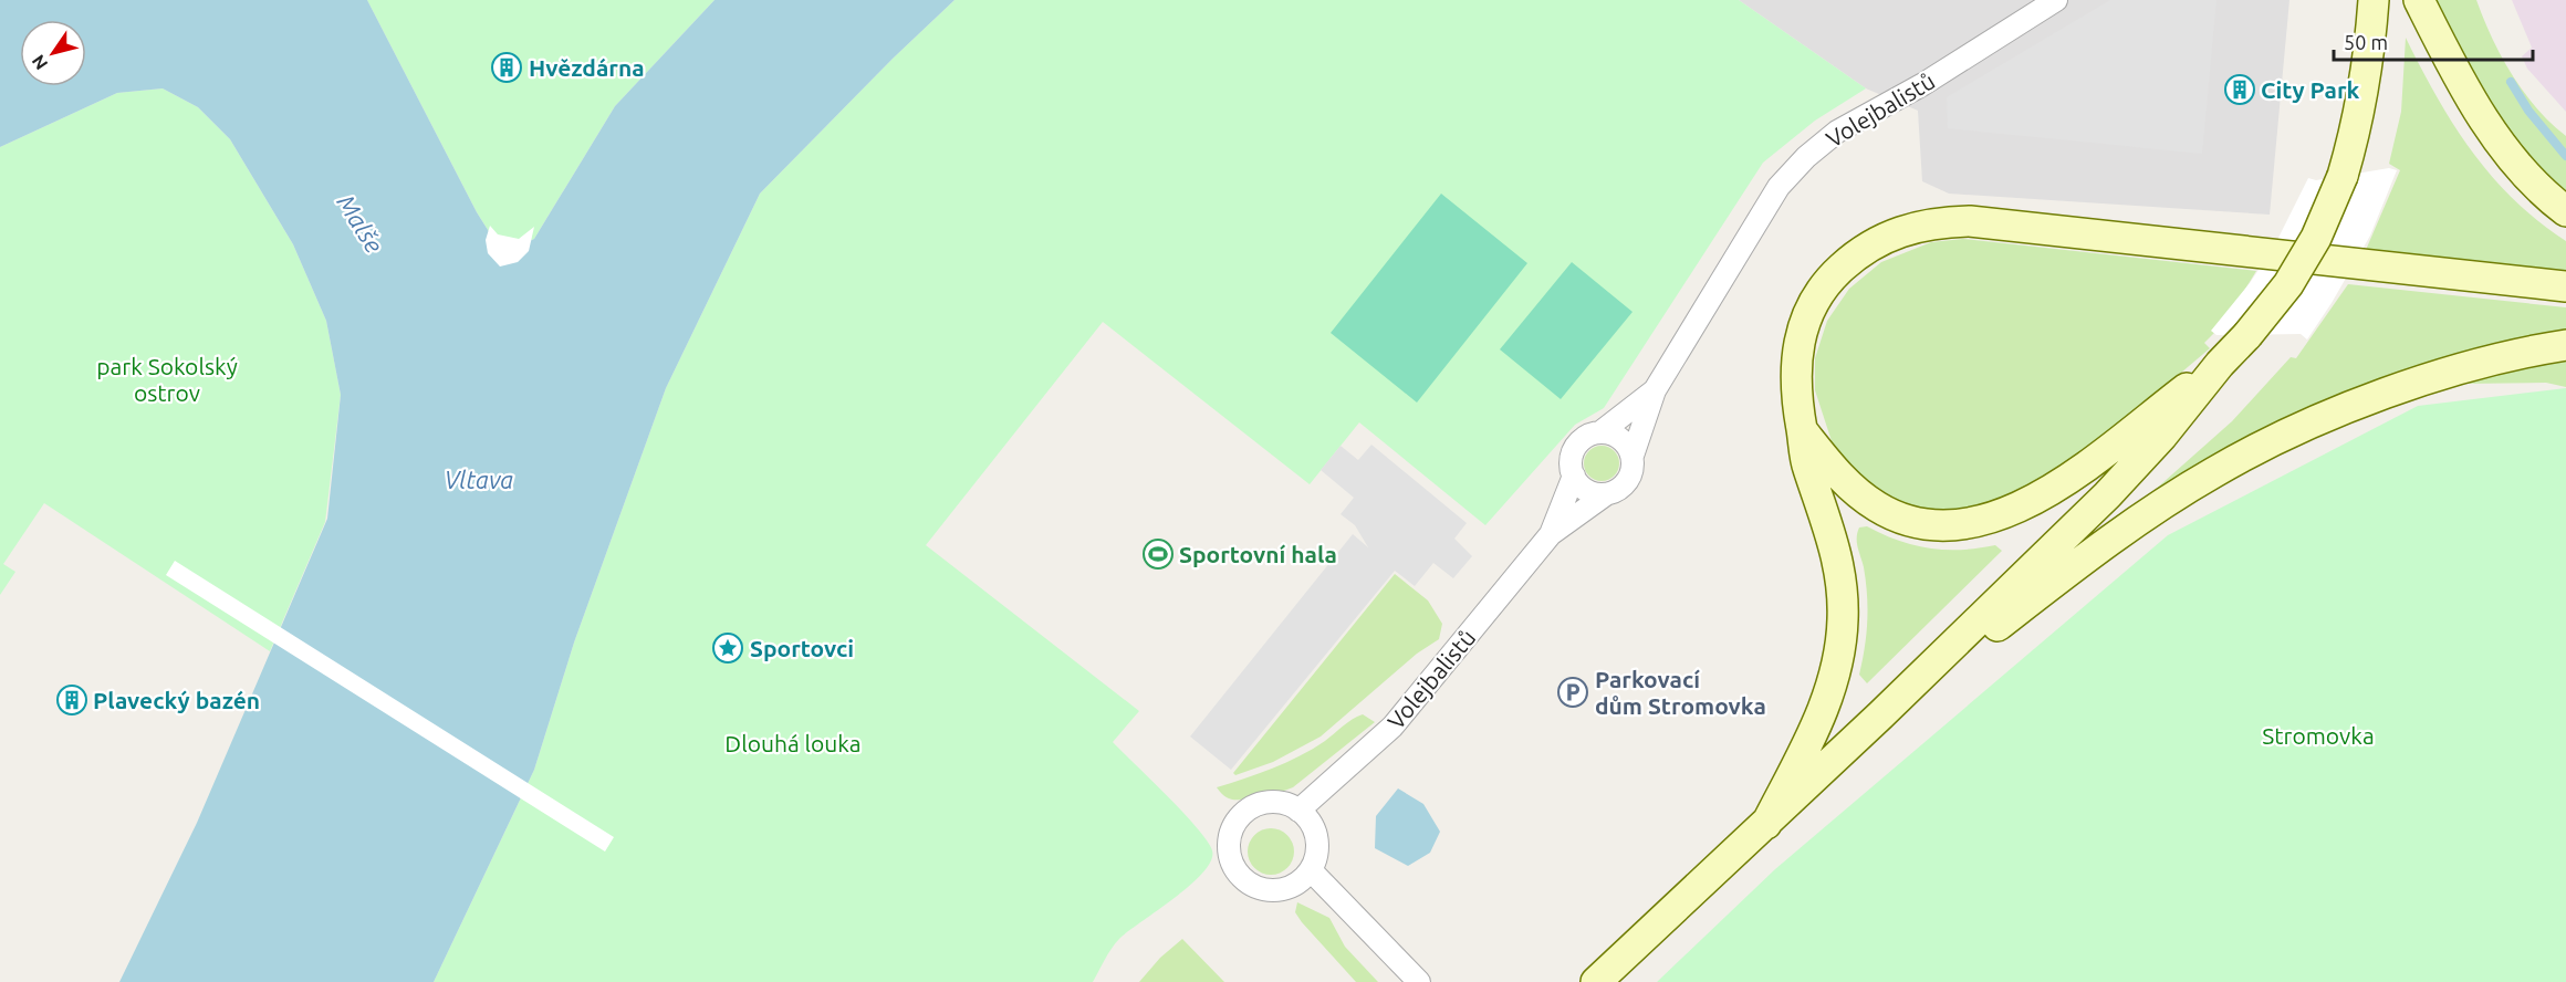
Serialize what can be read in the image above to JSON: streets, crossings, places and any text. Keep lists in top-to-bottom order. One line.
{"streets":{"street":["Volejbalistů"]},"water":["Malše","Vltava"],"parks":["park Sokolský ostrov","Stromovka","Dlouhá louka"],"places":{"building":["Hvězdárna","City Park","Plavecký bazén"],"sports":["Sportovní hala"],"place":["Sportovci"],"parking":["Parkovací dům Stromovka"]},"scale_bar":"50 m","north":"bottom left"}
